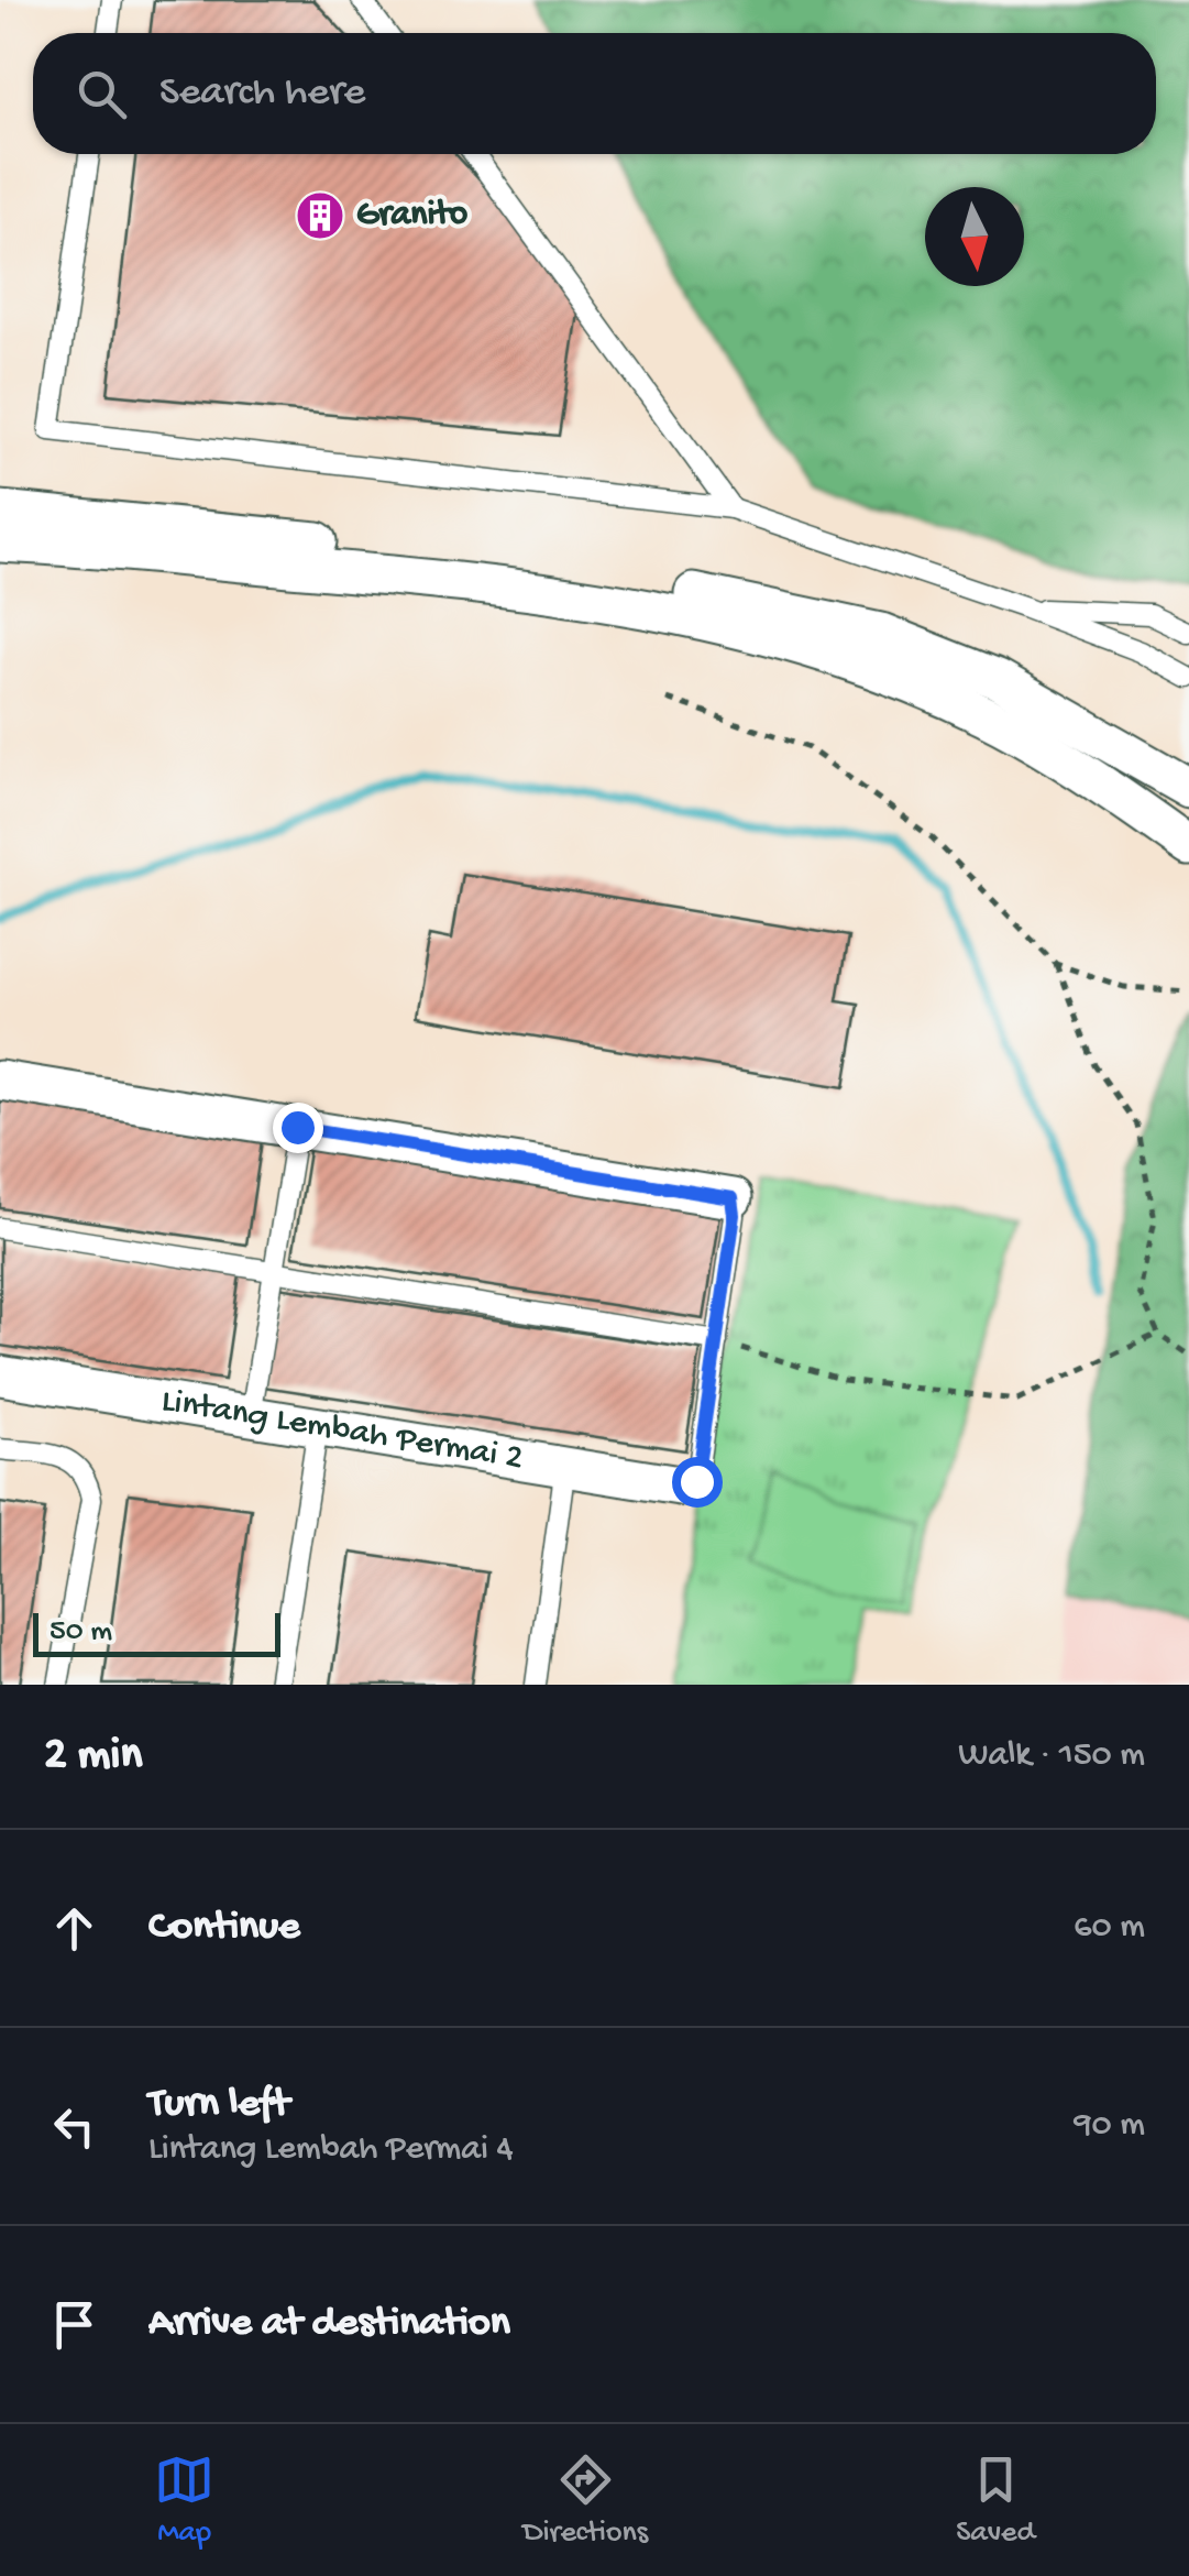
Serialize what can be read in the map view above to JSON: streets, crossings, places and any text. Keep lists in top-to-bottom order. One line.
{"streets":{"street":["Lintang Lembah Permai 2"]},"places":{"building":["Granito"]},"scale_bar":"50 m","north":"bottom","page":{"search":"Search here","scale":"50 m","heading":["2 min","Walk · 150 m"],"list":[["Continue","60 m"],["Turn left","Lintang Lembah Permai 4","90 m"],"Arrive at destination"],"nav":["Map","Directions","Saved"]}}
